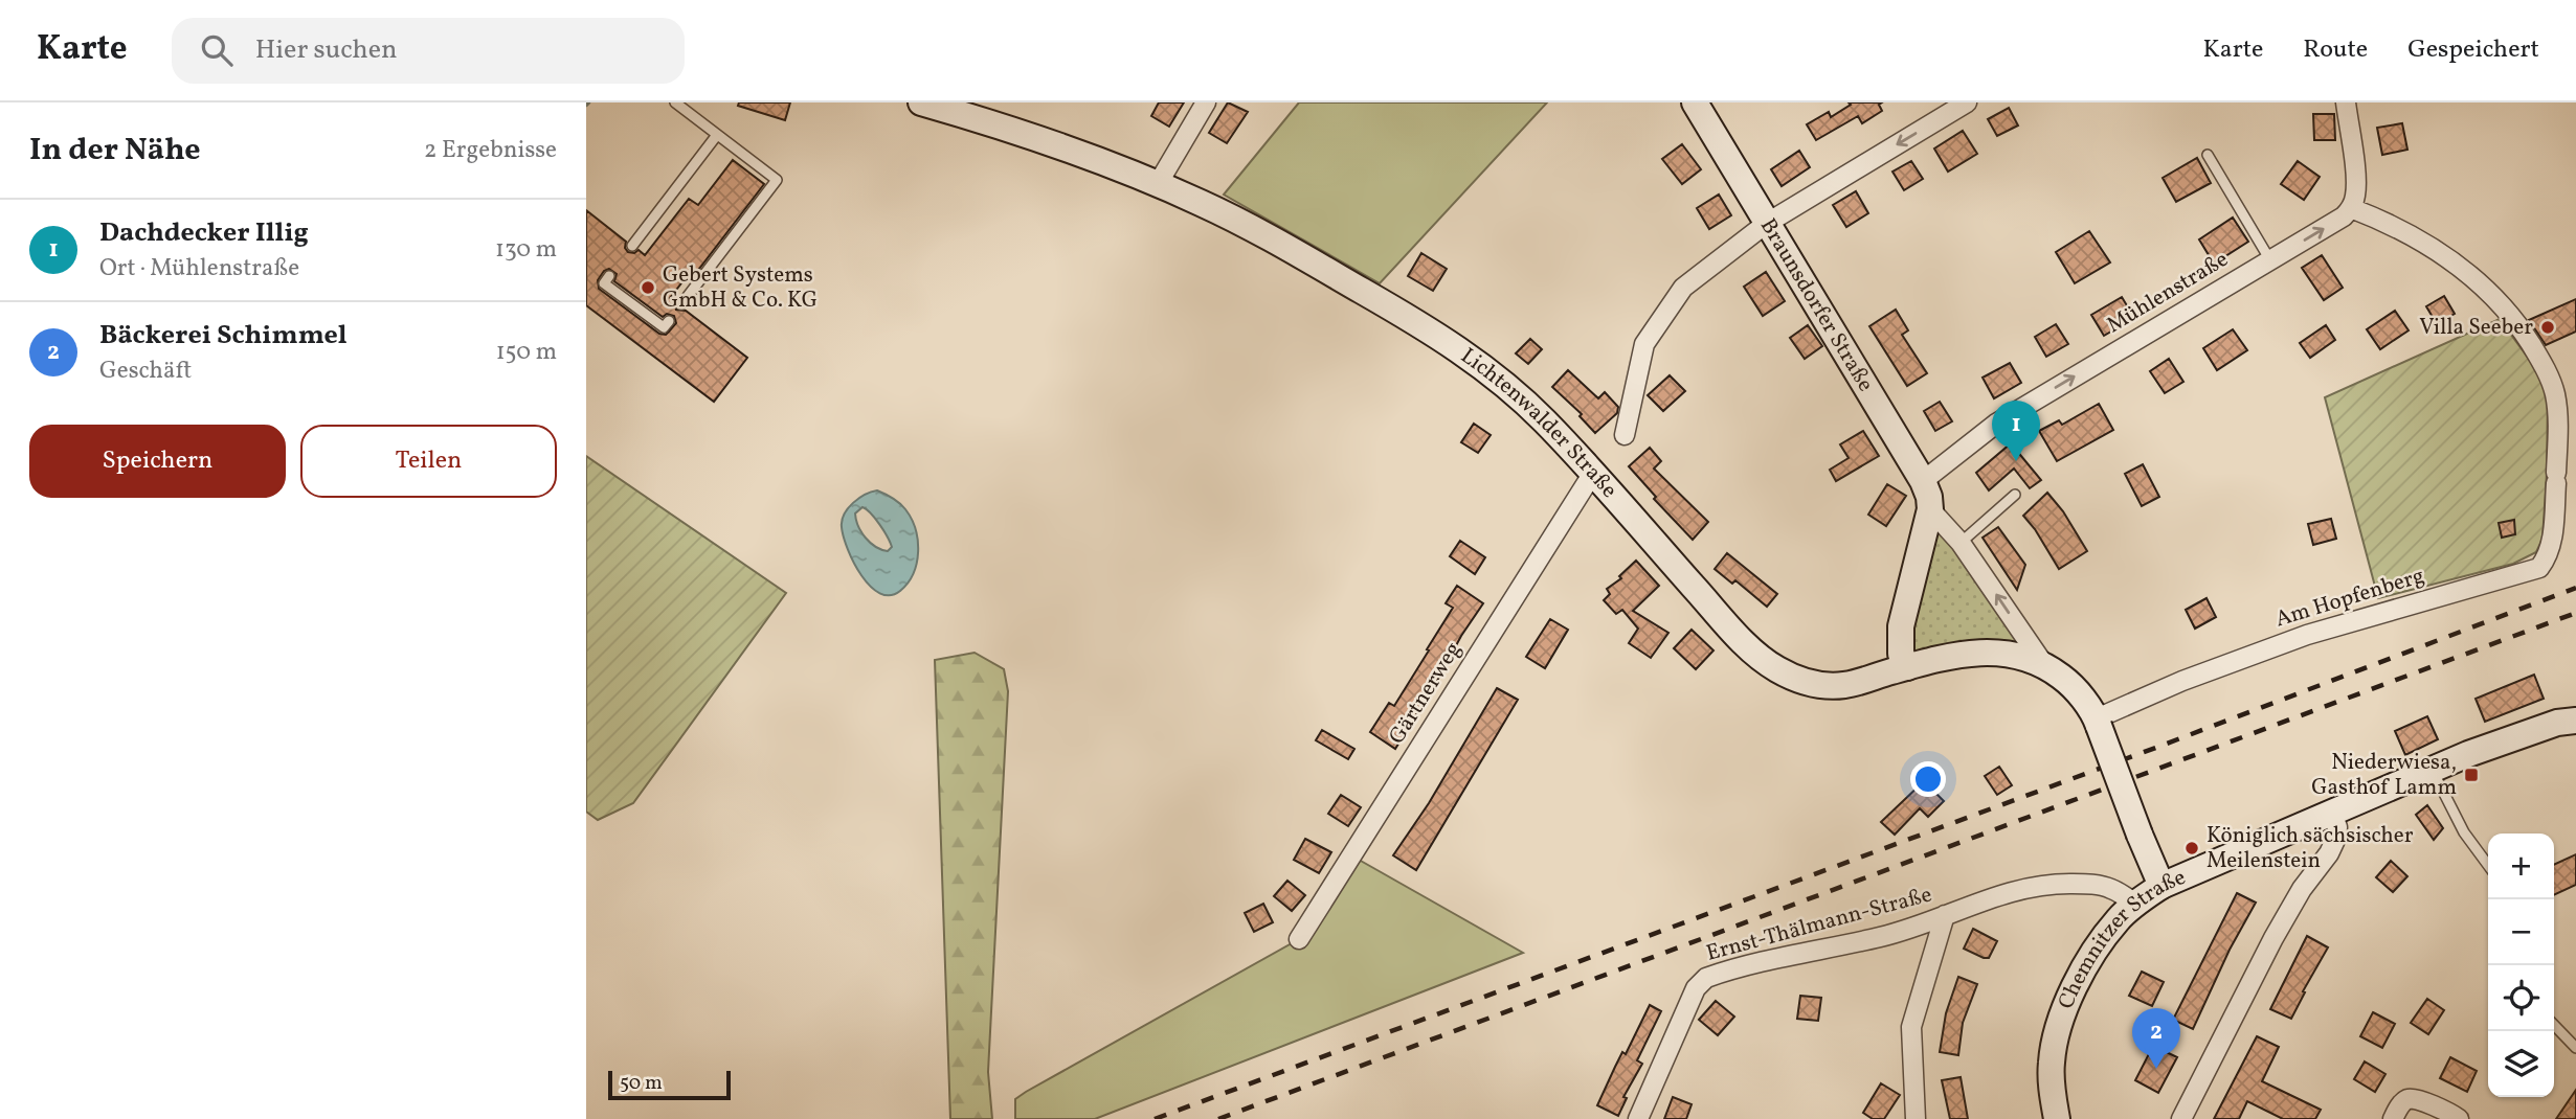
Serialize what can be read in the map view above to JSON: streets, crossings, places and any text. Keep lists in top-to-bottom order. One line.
{"streets":{"main road":["Braunsdorfer Straße","Lichtenwalder Straße","Chemnitzer Straße"],"street":["Mühlenstraße","Am Hopfenberg","Gärtnerweg","Ernst-Thälmann-Straße"]},"crossings":[["Mühlenstraße","Braunsdorfer Straße"],["Mühlenstraße","Am Hopfenberg"],["Braunsdorfer Straße","Lichtenwalder Straße"],["Lichtenwalder Straße","Am Hopfenberg"],["Lichtenwalder Straße","Gärtnerweg"],["Lichtenwalder Straße","Chemnitzer Straße"],["Ernst-Thälmann-Straße","Chemnitzer Straße"]],"one_way":["Mühlenstraße"],"places":{"other":["Gebert Systems GmbH & Co. KG","Villa Seeber","Königlich sächsischer Meilenstein"],"transit":["Niederwiesa, Gasthof Lamm"]},"scale_bar":"50 m","page":{"header":"Karte","search":"Hier suchen","nav":["Karte","Route","Gespeichert"],"heading":["In der Nähe","2 Ergebnisse"],"list":[{"mark":"1","name":"Dachdecker Illig","note":"Ort · Mühlenstraße","value":"130 m"},{"mark":"2","name":"Bäckerei Schimmel","note":"Geschäft","value":"150 m"}],"pins":["1","2"],"buttons":["Speichern","Teilen"],"map_buttons":["+","−"],"scale":"50 m"}}
